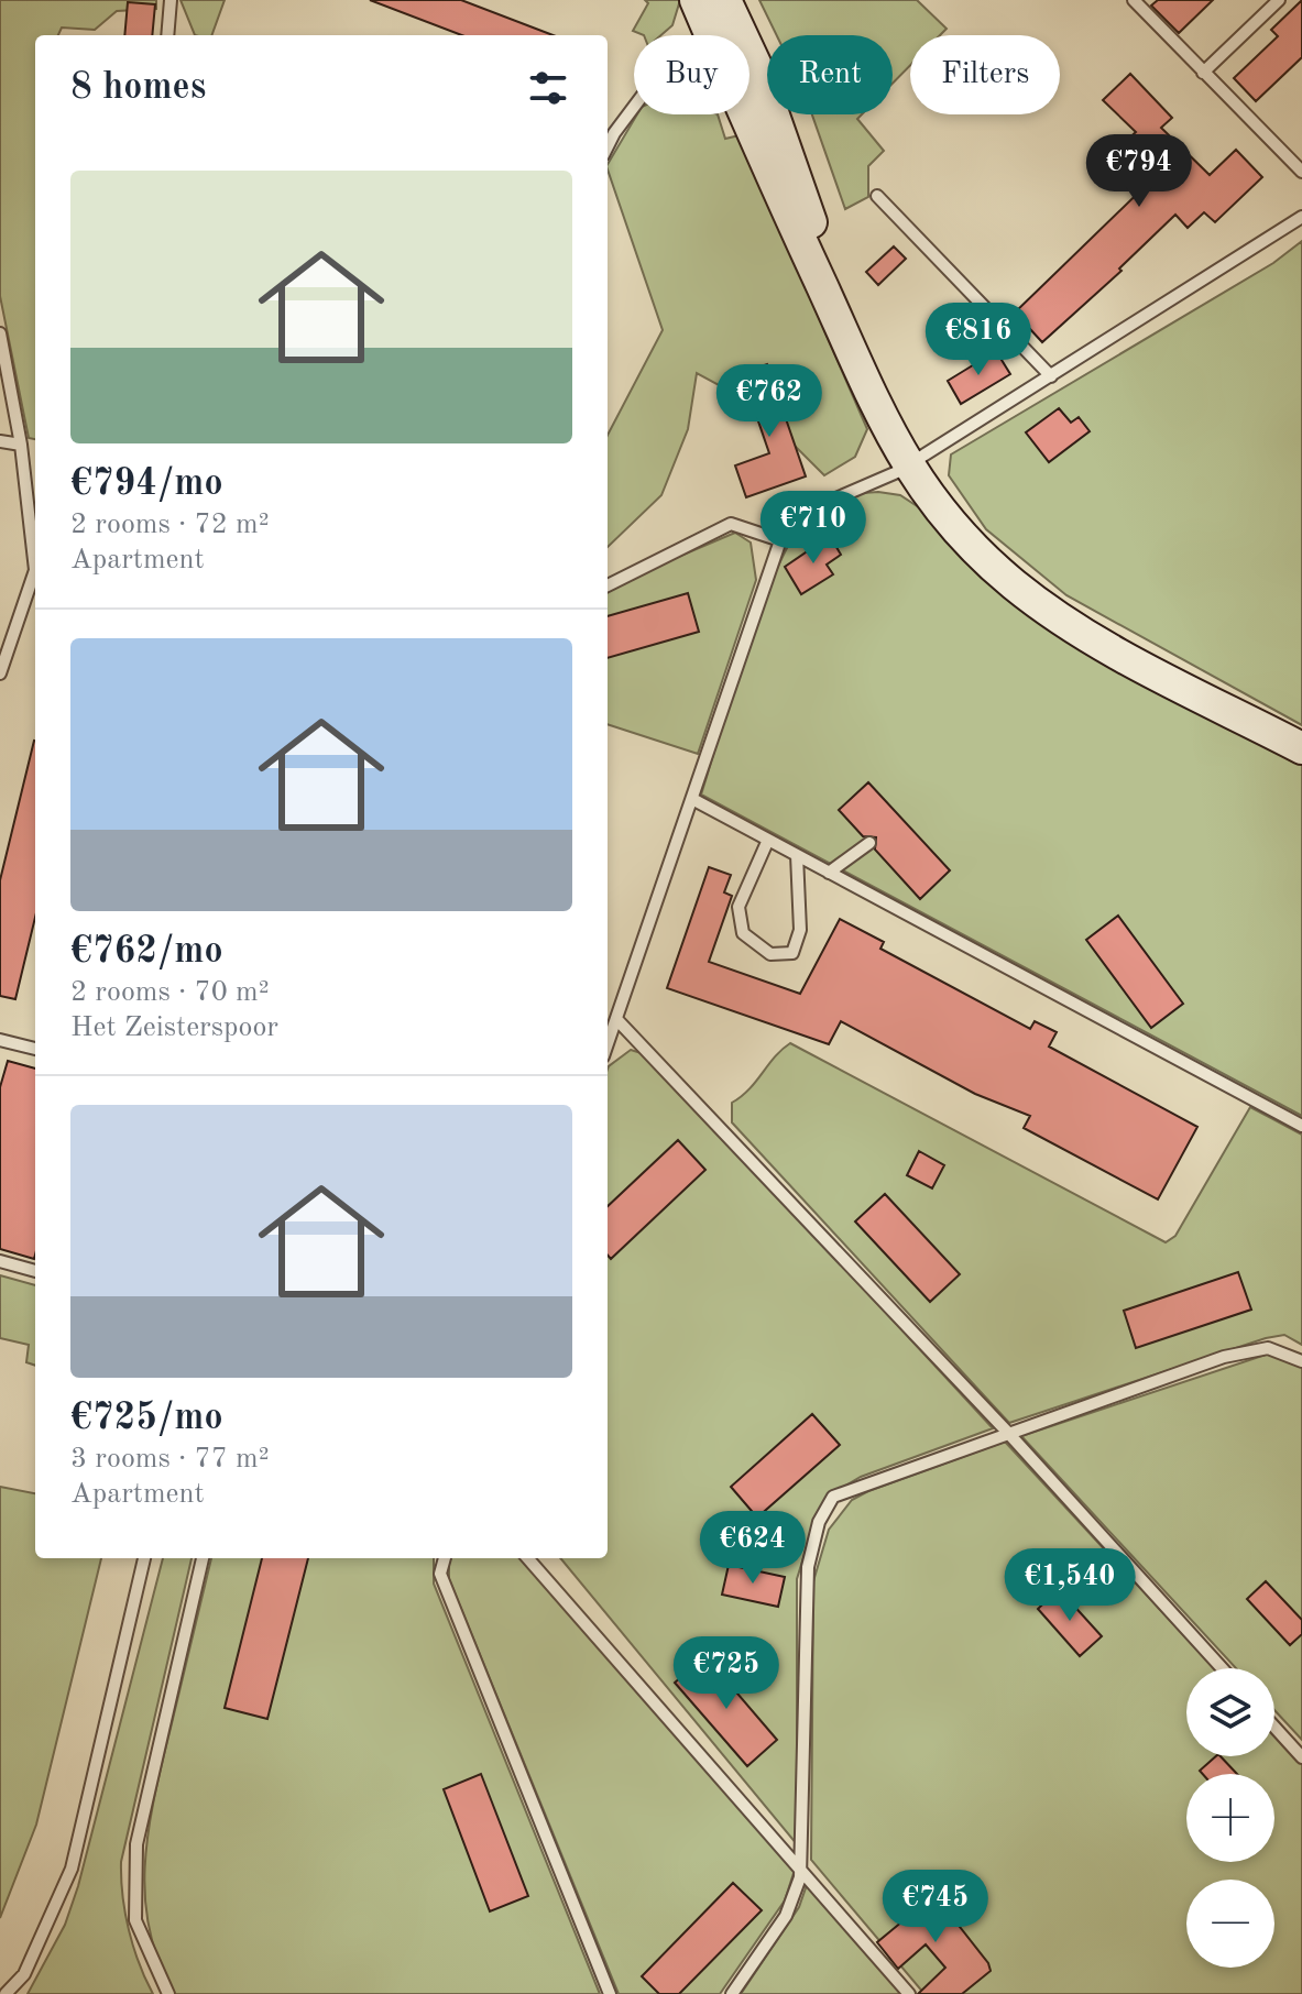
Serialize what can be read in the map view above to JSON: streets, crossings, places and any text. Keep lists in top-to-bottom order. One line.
{"page":{"chip":["Buy","Rent","Filters"],"heading":"8 homes","price":["€794","€816","€762","€710","€624","€1,540","€725","€745"],"list":[{"name":"€794/mo","note":"2 rooms · 72 m² · Apartment"},{"name":"€762/mo","note":"2 rooms · 70 m² · Het Zeisterspoor"},{"name":"€725/mo","note":"3 rooms · 77 m² · Apartment"}],"map_buttons":["+","−"]}}
